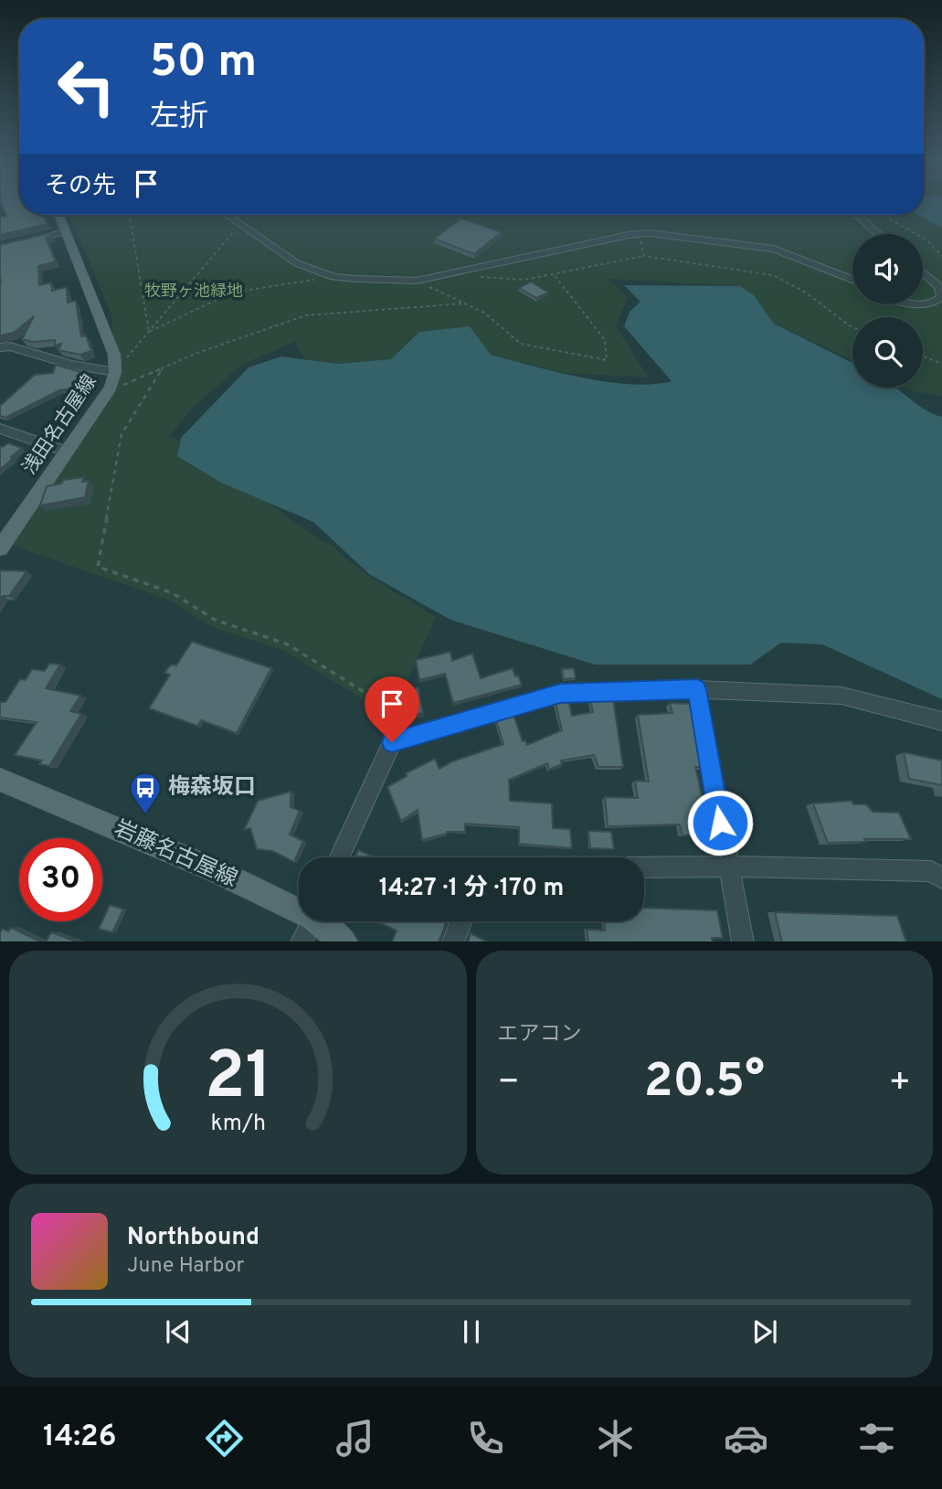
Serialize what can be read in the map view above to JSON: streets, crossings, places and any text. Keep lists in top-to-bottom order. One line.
{"streets":{"main road":["浅田名古屋線","岩藤名古屋線"]},"parks":["牧野ヶ池緑地"],"places":{"bus stop":["梅森坂口"]},"page":{"turn":["50 m","左折"],"then":"その先","limit":"30","trip":"14:27 · 1 分 · 170 m","tile":"エアコン","heat":["−","20.5°","+"],"song":["Northbound","June Harbor"],"tabs":"14:26","gauge":["21","km/h"]}}
